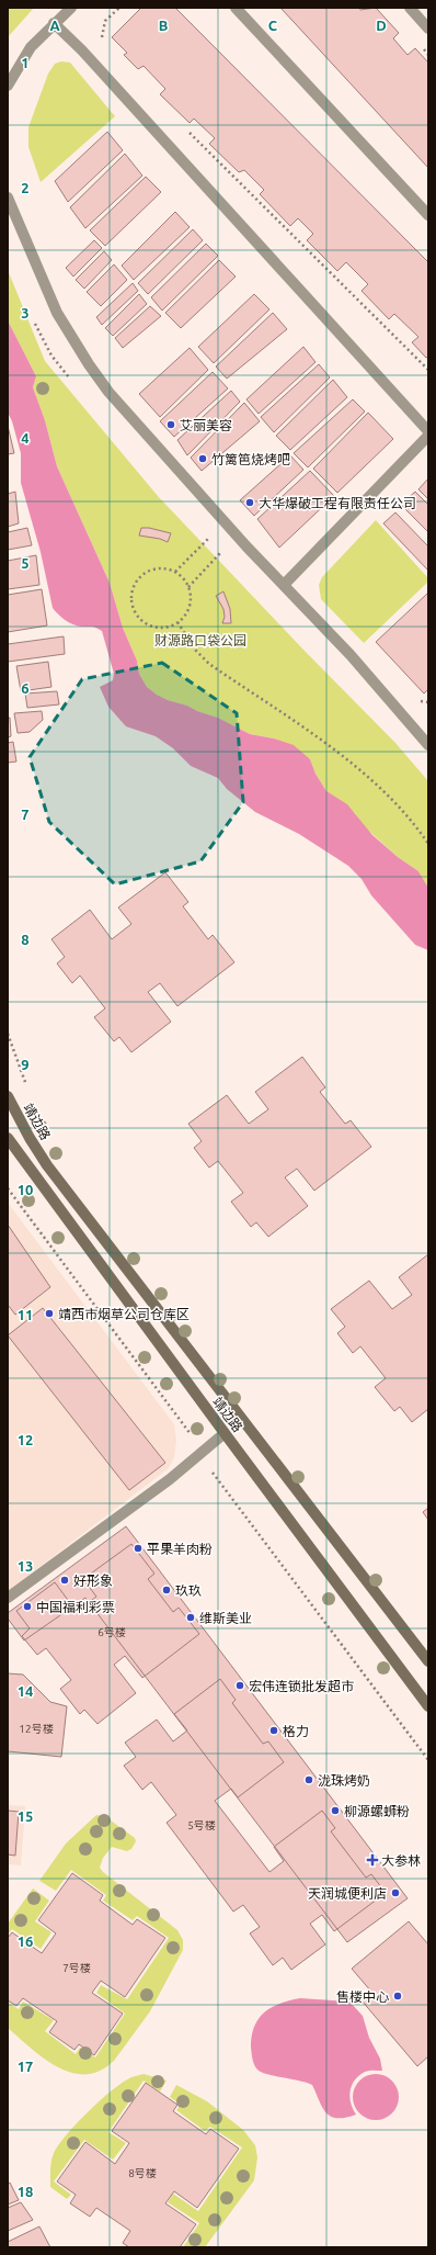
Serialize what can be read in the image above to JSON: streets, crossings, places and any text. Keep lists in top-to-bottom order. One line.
{"streets":{"main road":["靖边路"]},"parks":["财源路口袋公园"],"places":{"other":["艾丽美容","竹篱笆烧烤吧","大华爆破工程有限责任公司","靖西市烟草公司仓库区","平果羊肉粉","好形象","玖玖","中国福利彩票","维斯美业","宏伟连锁批发超市","格力","泷珠烤奶","柳源螺蛳粉","天润城便利店","售楼中心"],"health":["大参林"]},"house_numbers":["6号楼","12号楼","5号楼","7号楼","8号楼"],"grid":{"columns":["A","B","C","D"],"rows":["1","2","3","4","5","6","7","8","9","10","11","12","13","14","15","16","17","18"]}}
